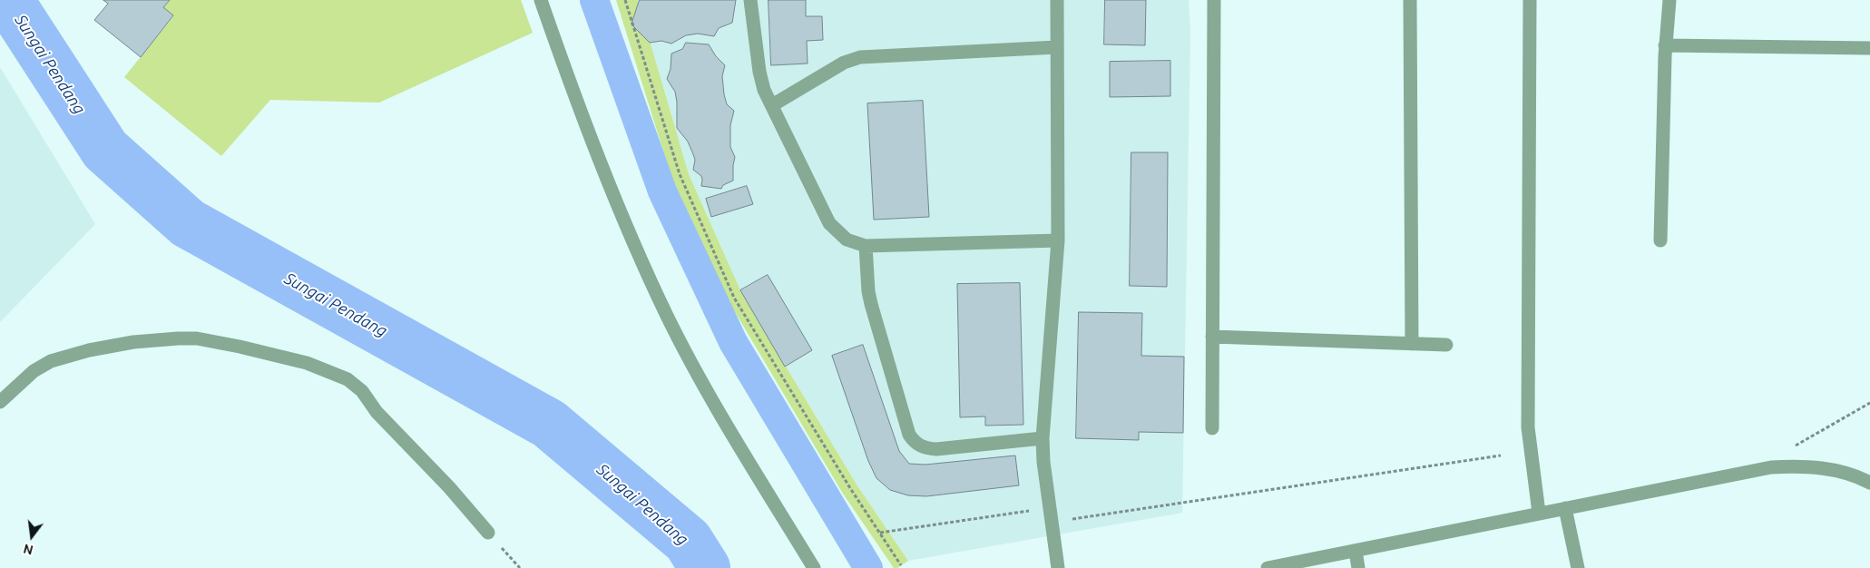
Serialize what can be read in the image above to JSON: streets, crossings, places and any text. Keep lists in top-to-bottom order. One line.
{"water":["Sungai Pendang"],"north":"bottom"}
